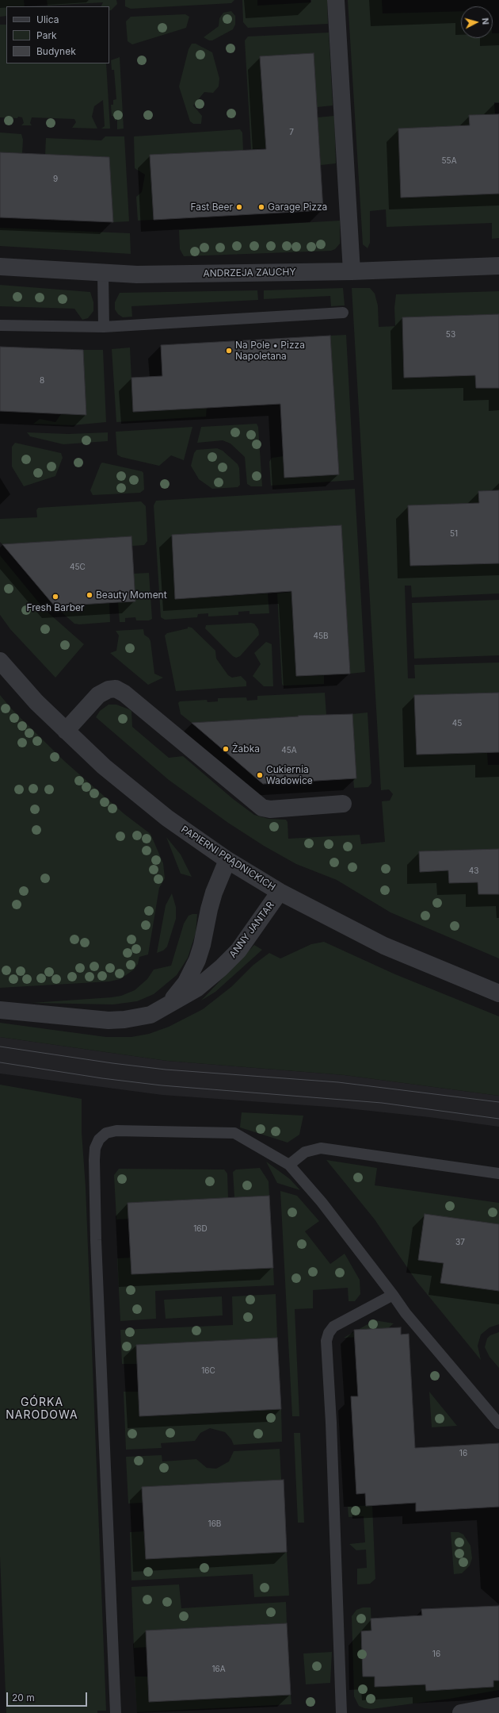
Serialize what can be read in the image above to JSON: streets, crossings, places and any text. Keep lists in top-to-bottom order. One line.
{"streets":{"street":["ANDRZEJA ZAUCHY","PAPIERNI PRĄDNICKICH","ANNY JANTAR"]},"crossings":[["PAPIERNI PRĄDNICKICH","ANNY JANTAR"]],"districts":["GÓRKA NARODOWA"],"places":["Fast Beer","Garage Pizza","Na Pole • Pizza Napoletana","Beauty Moment","Fresh Barber","Żabka","Cukiernia Wadowice"],"house_numbers":["7","55A","9","53","8","51","45C","45B","45","45A","43","16D","37","16C","16","16B","16","16A"],"legend":["Ulica","Park","Budynek"],"scale_bar":"20 m","north":"right"}
